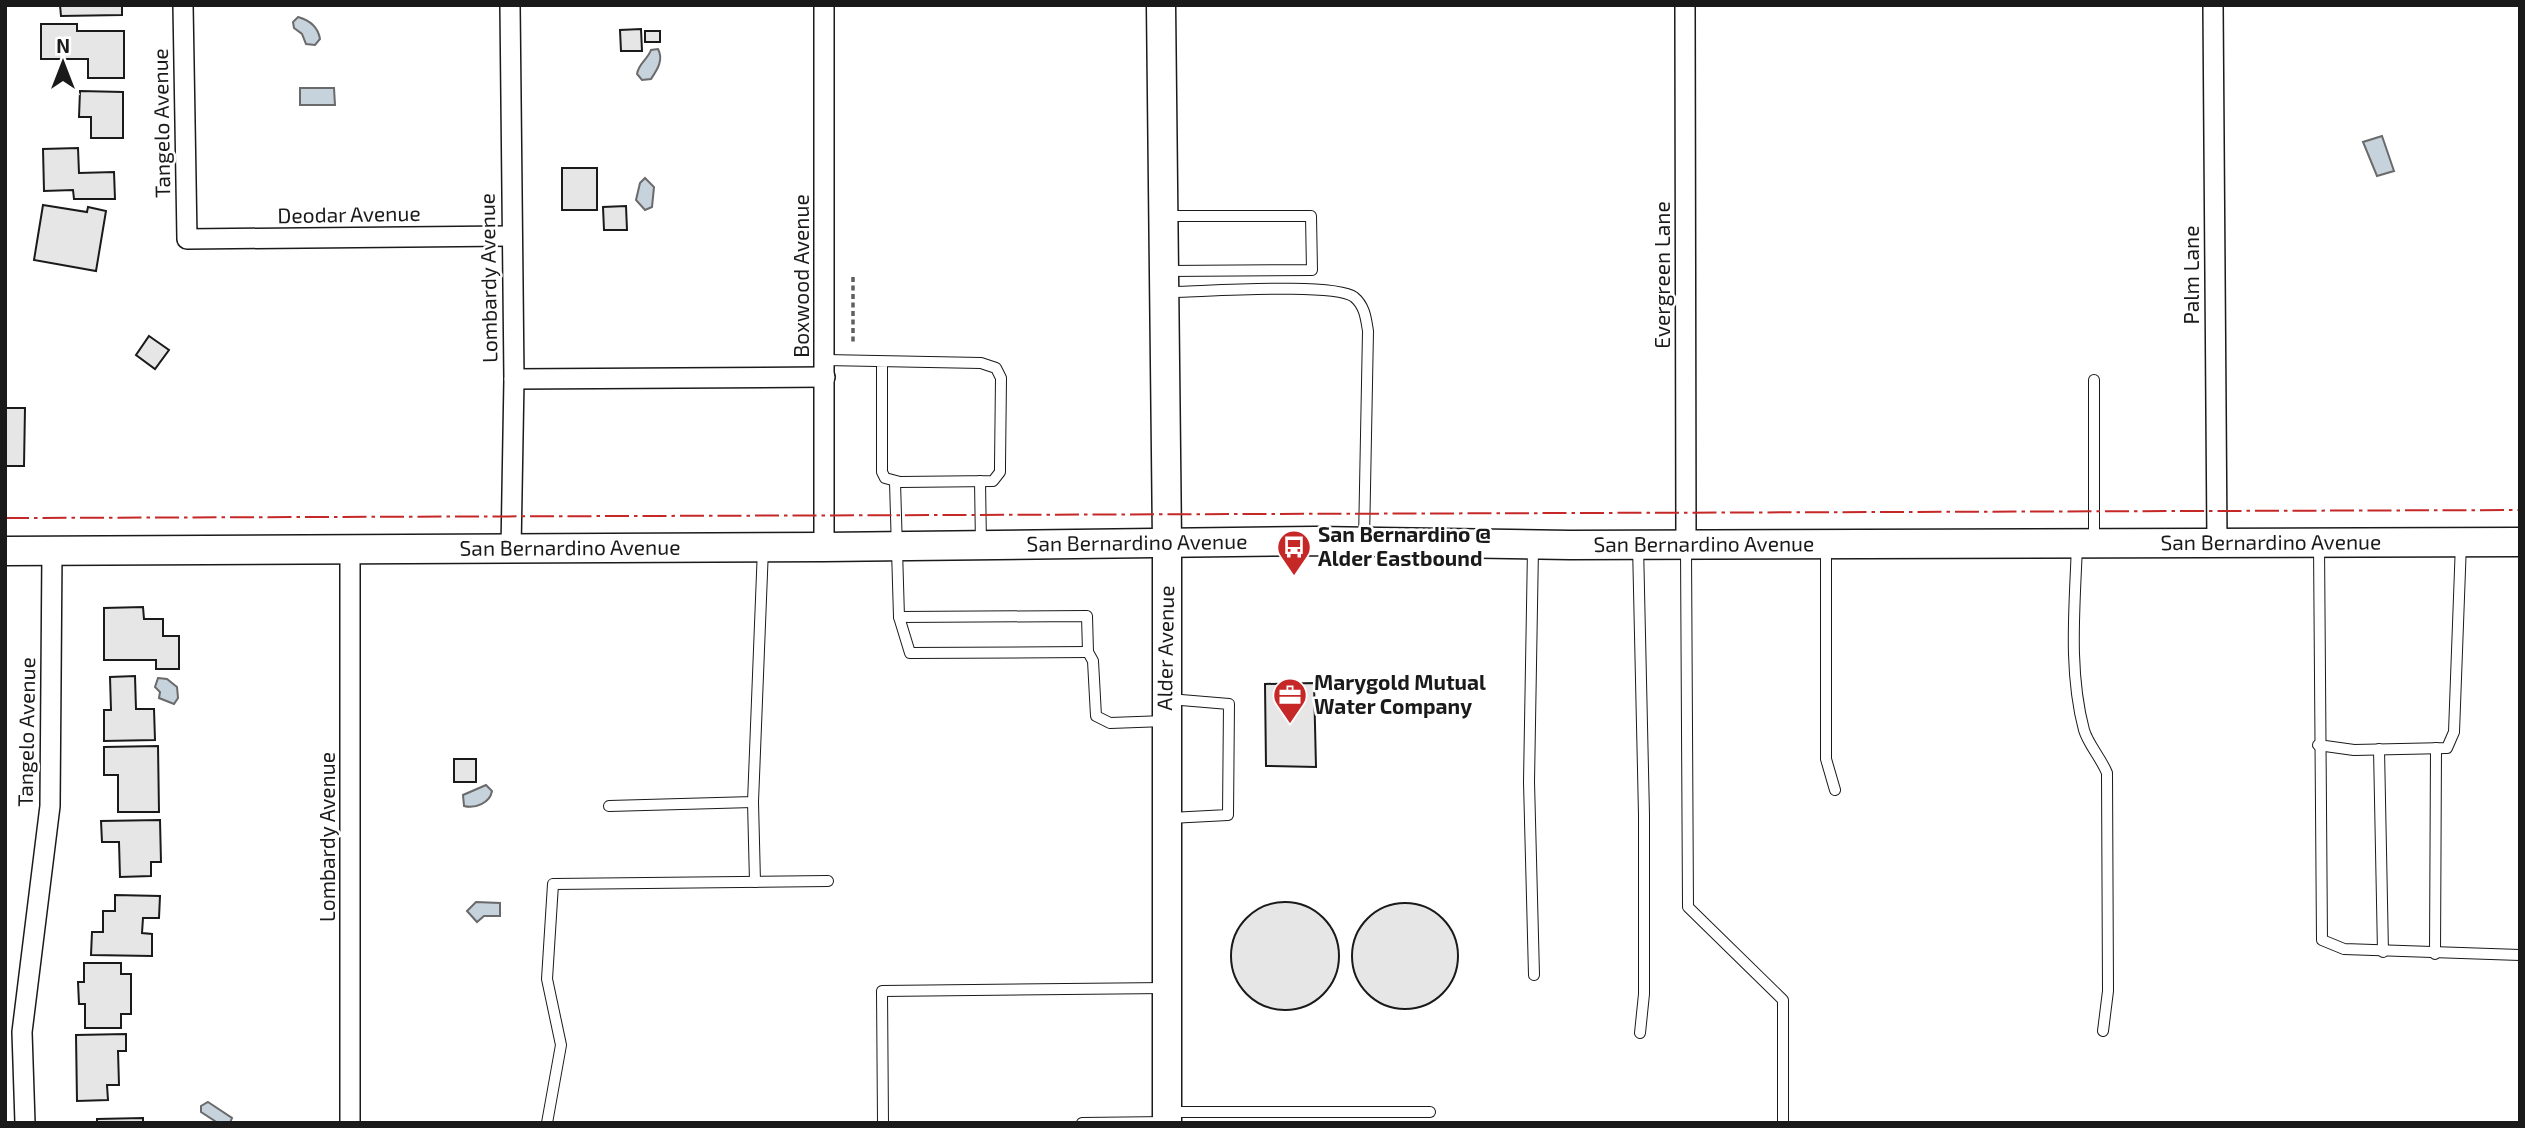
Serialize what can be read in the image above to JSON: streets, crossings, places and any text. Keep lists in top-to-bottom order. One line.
{"streets":{"main road":["San Bernardino Avenue","Alder Avenue"],"street":["Tangelo Avenue","Deodar Avenue","Evergreen Lane","Palm Lane","Boxwood Avenue","Lombardy Avenue"]},"crossings":[["Tangelo Avenue","Deodar Avenue"],["Tangelo Avenue","San Bernardino Avenue"],["Deodar Avenue","Lombardy Avenue"],["Evergreen Lane","San Bernardino Avenue"],["Palm Lane","San Bernardino Avenue"],["Boxwood Avenue","San Bernardino Avenue"],["Lombardy Avenue","San Bernardino Avenue"],["San Bernardino Avenue","Alder Avenue"]],"places":{"bus stop":["San Bernardino @ Alder Eastbound"],"office":["Marygold Mutual Water Company"]},"north":"top"}
